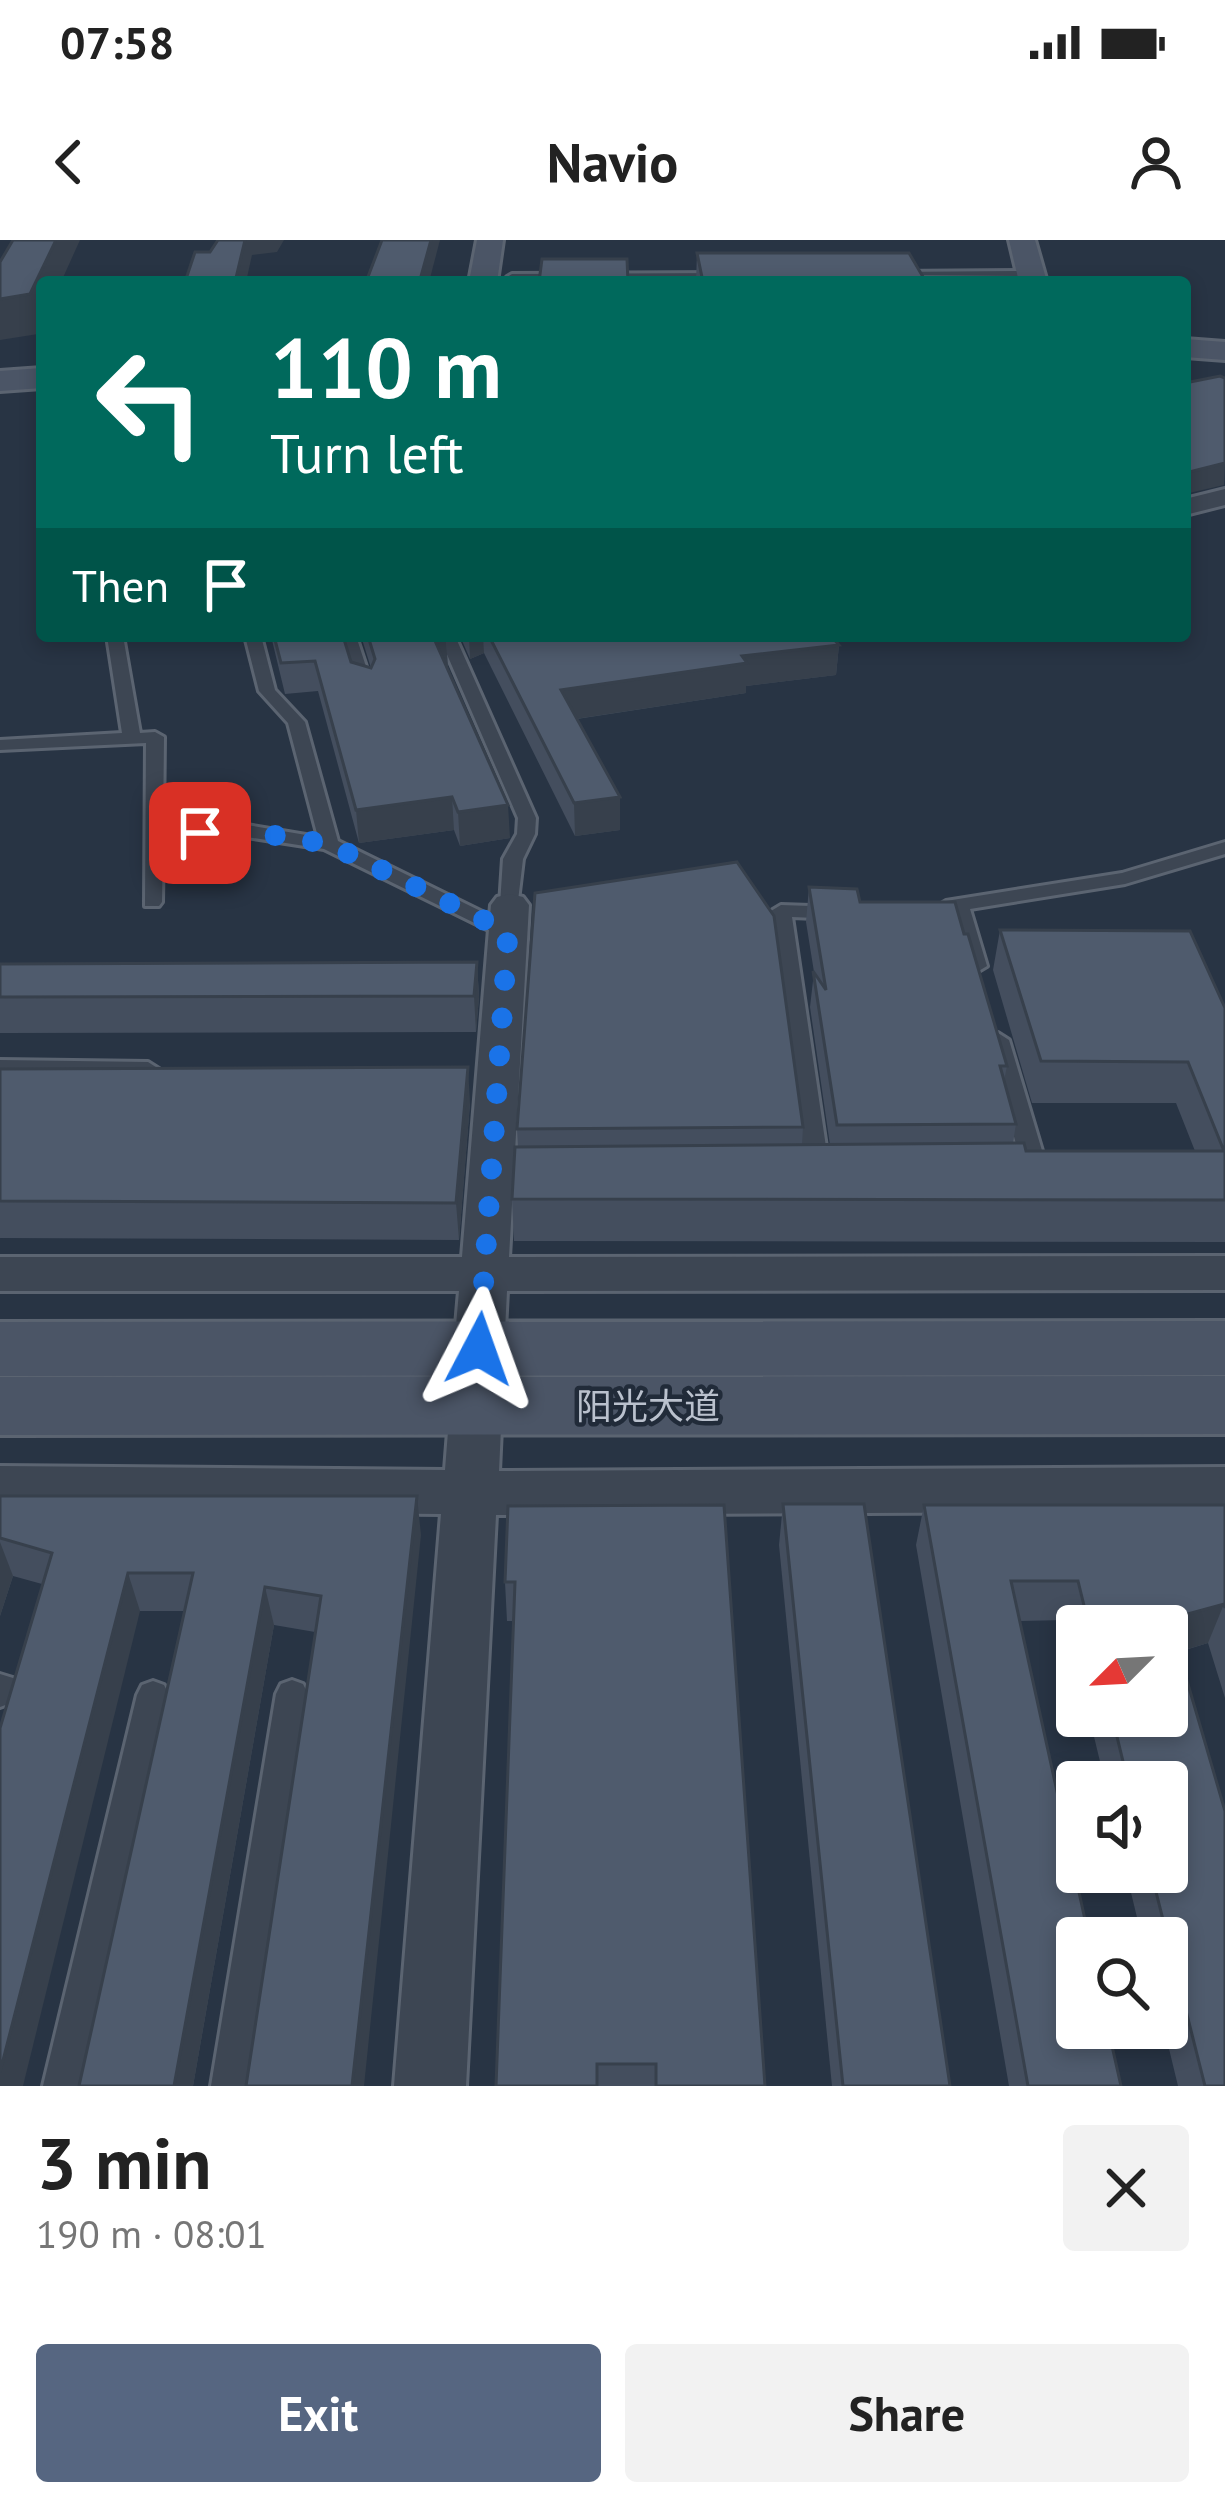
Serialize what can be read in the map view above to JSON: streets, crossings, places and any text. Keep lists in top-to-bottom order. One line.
{"streets":{"main road":["阳光大道"]},"north":"bottom left","page":{"status":"07:58","header":"Navio","turn":["110 m","Turn left"],"then":"Then","heading":["3 min","190 m · 08:01"],"buttons":["Exit","Share"]}}
